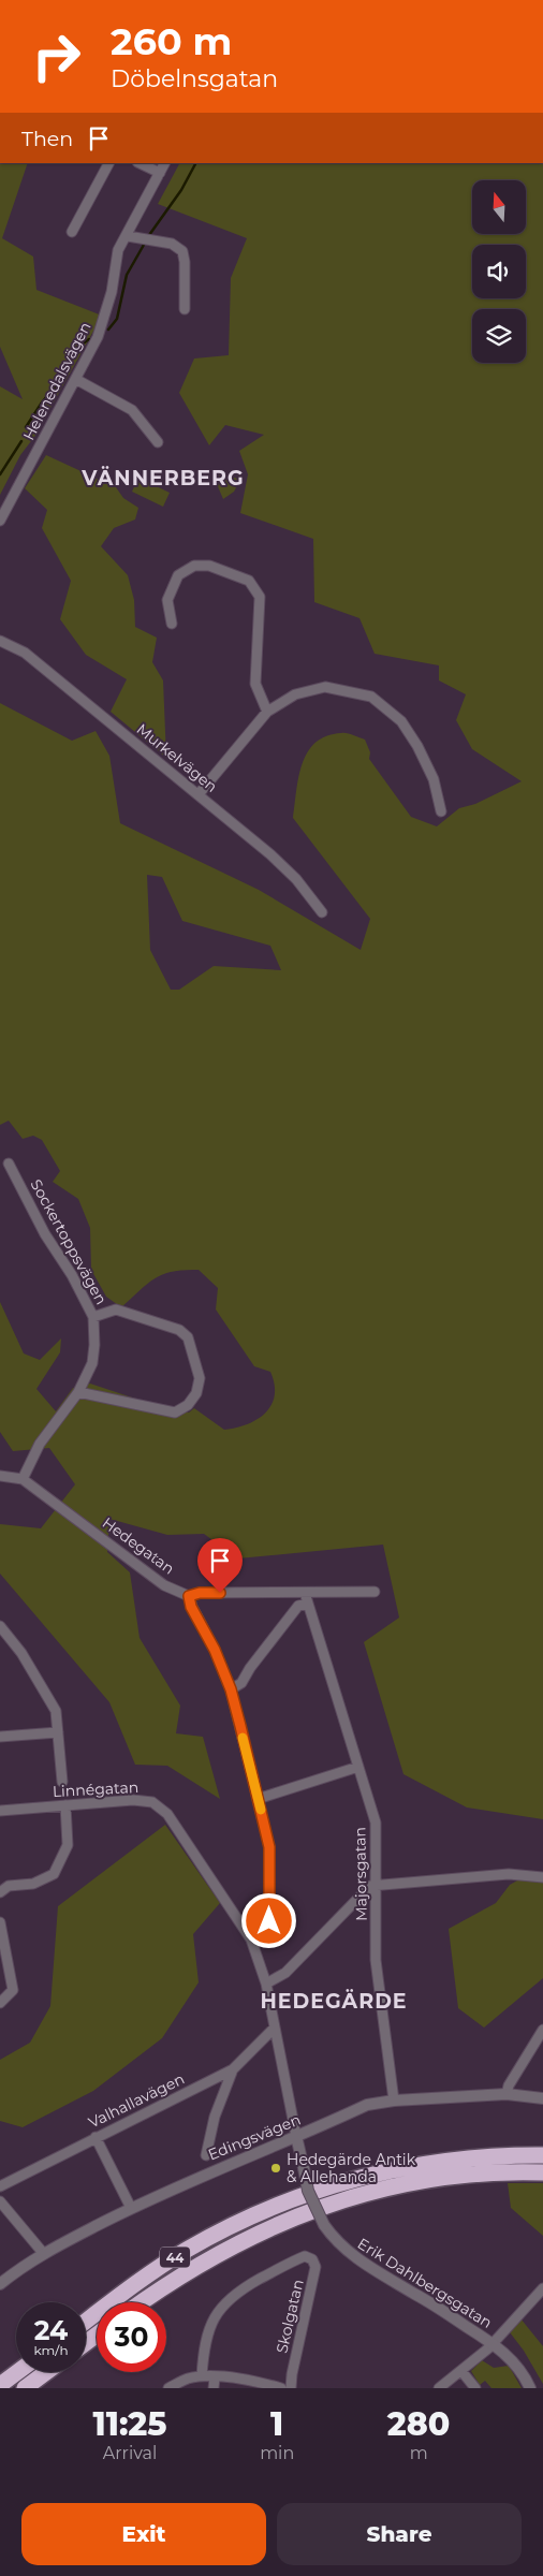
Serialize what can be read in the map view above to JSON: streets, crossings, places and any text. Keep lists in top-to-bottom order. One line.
{"streets":{"highway":["44"],"street":["Helenedalsvägen","Murkelvägen","Sockertoppsvägen","Hedegatan","Linnégatan","Majorsgatan","Valhallavägen","Edingsvägen","Erik Dahlbergsgatan","Skolgatan"]},"crossings":[["Sockertoppsvägen","Hedegatan"],["Majorsgatan","Edingsvägen"],["Edingsvägen","Erik Dahlbergsgatan"]],"districts":["VÄNNERBERG","HEDEGÄRDE"],"places":["Hedegärde Antik & Allehanda"],"north":"top","page":{"turn":["260 m","Döbelnsgatan"],"then":"Then","speed":"24 km/h","limit":"30","eta":["11:25","Arrival","1","min","280","m"],"buttons":["Exit","Share"]}}
